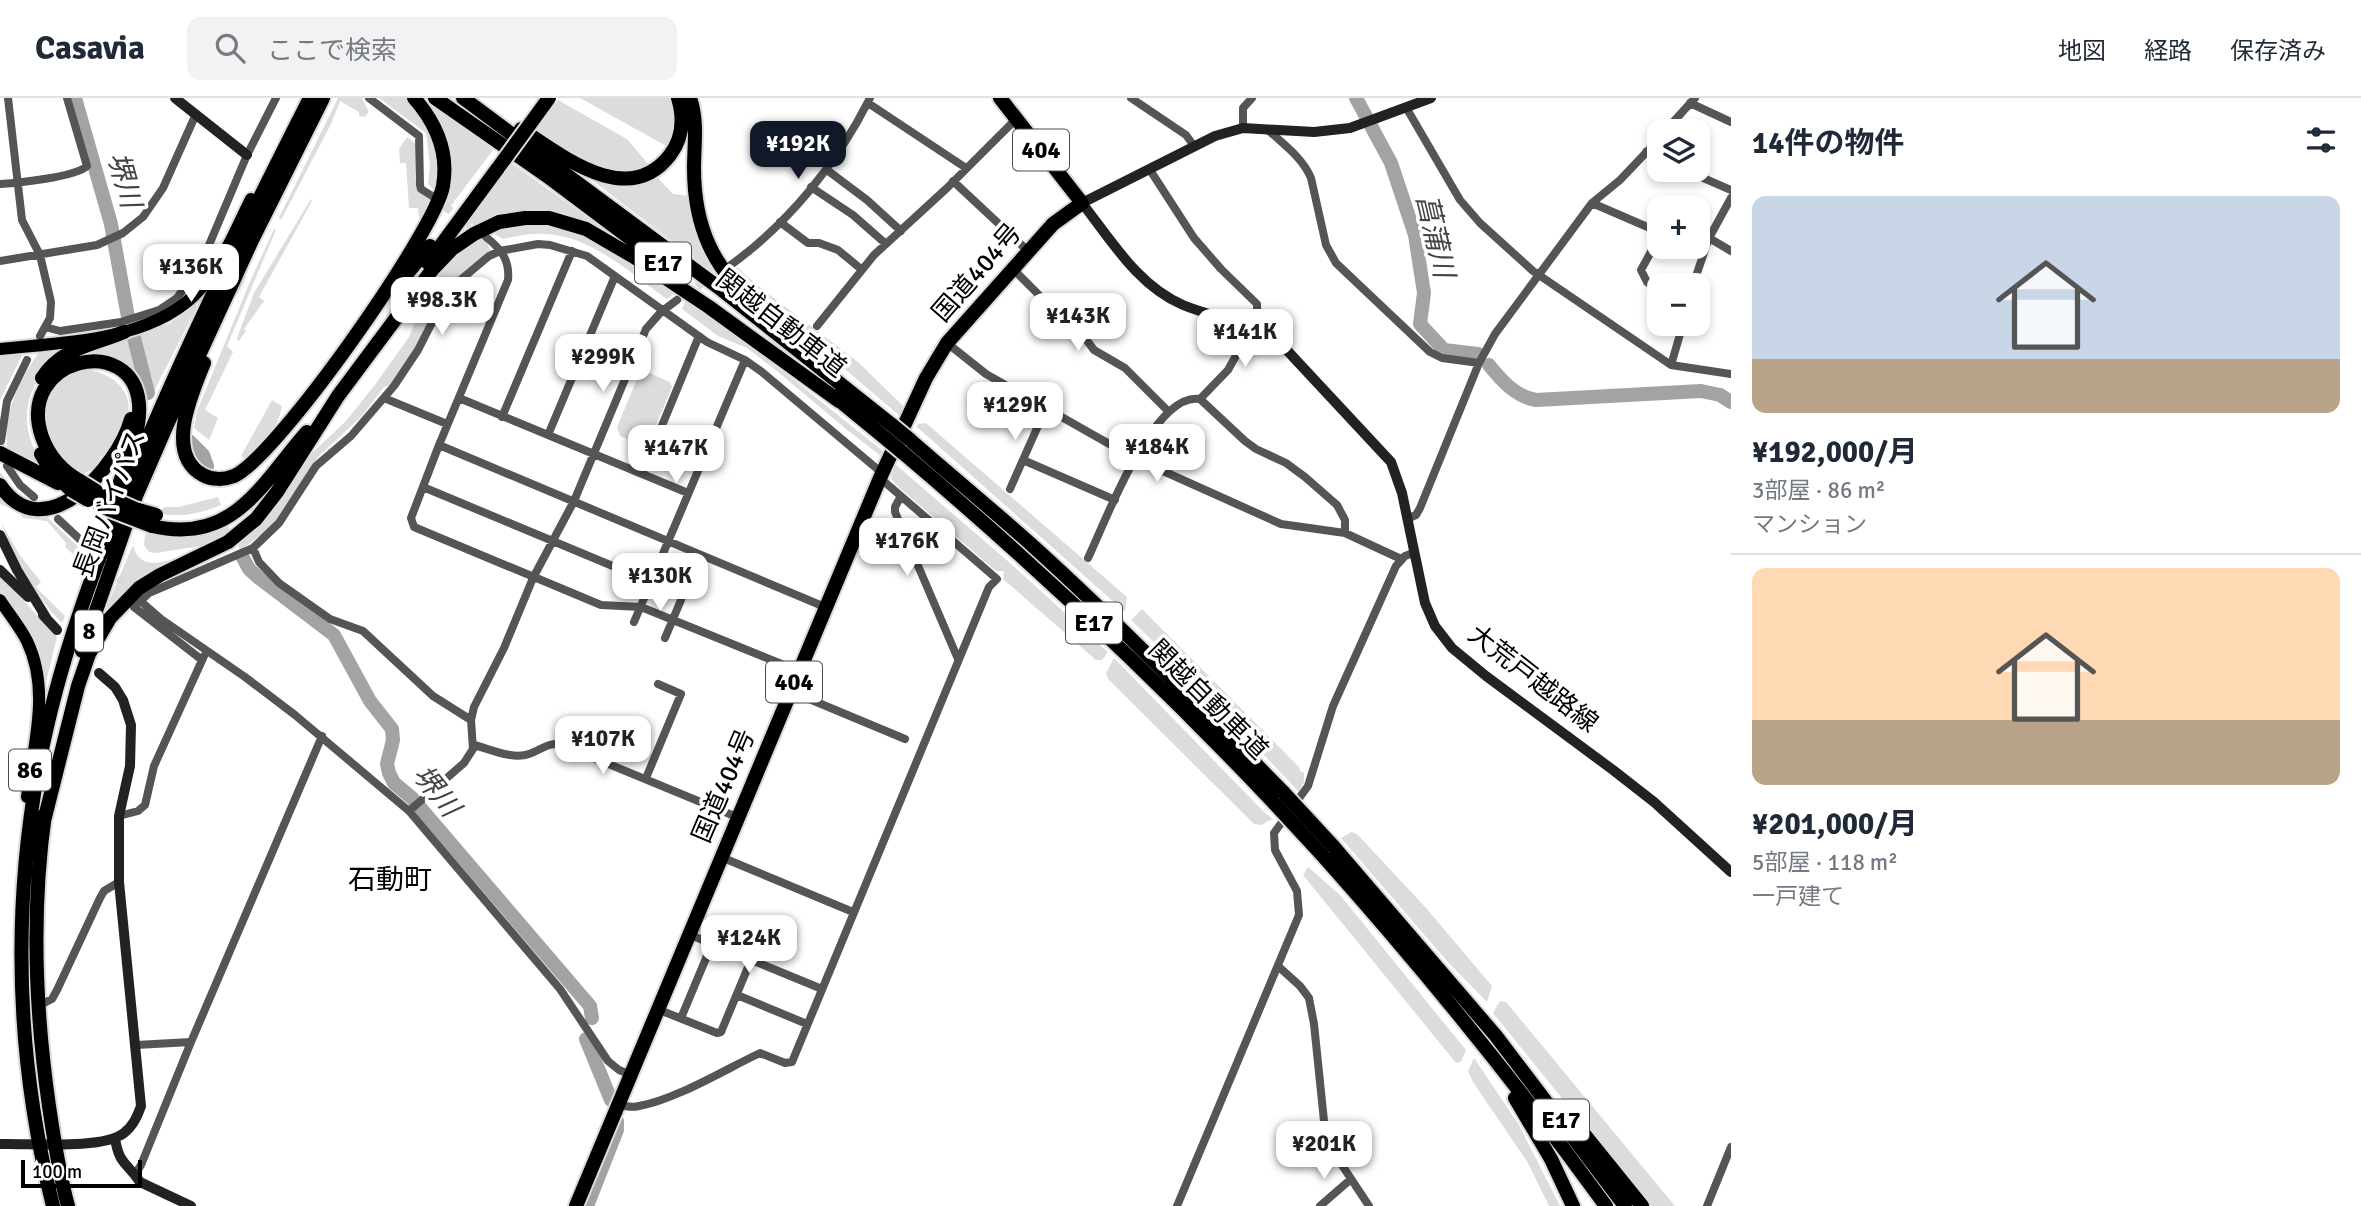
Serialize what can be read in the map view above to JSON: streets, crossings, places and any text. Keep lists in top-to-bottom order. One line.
{"streets":{"highway":["404","E17","国道404号","関越自動車道","長岡バイパス","8"],"main road":["大荒戸越路線","86"]},"crossings":[["404","国道404号"],["404","大荒戸越路線"],["国道404号","大荒戸越路線"],["長岡バイパス","86"]],"districts":["石動町"],"water":["堺川","菖蒲川"],"scale_bar":"100 m","page":{"header":"Casavia","search":"ここで検索","nav":["地図","経路","保存済み"],"heading":"14件の物件","map_buttons":["+","−"],"price":["¥192K","¥136K","¥98.3K","¥143K","¥141K","¥299K","¥129K","¥184K","¥147K","¥176K","¥130K","¥107K","¥124K","¥201K"],"list":[{"name":"¥192,000/月","note":"3部屋 · 86 m² · マンション"},{"name":"¥201,000/月","note":"5部屋 · 118 m² · 一戸建て"}],"scale":"100 m"}}
